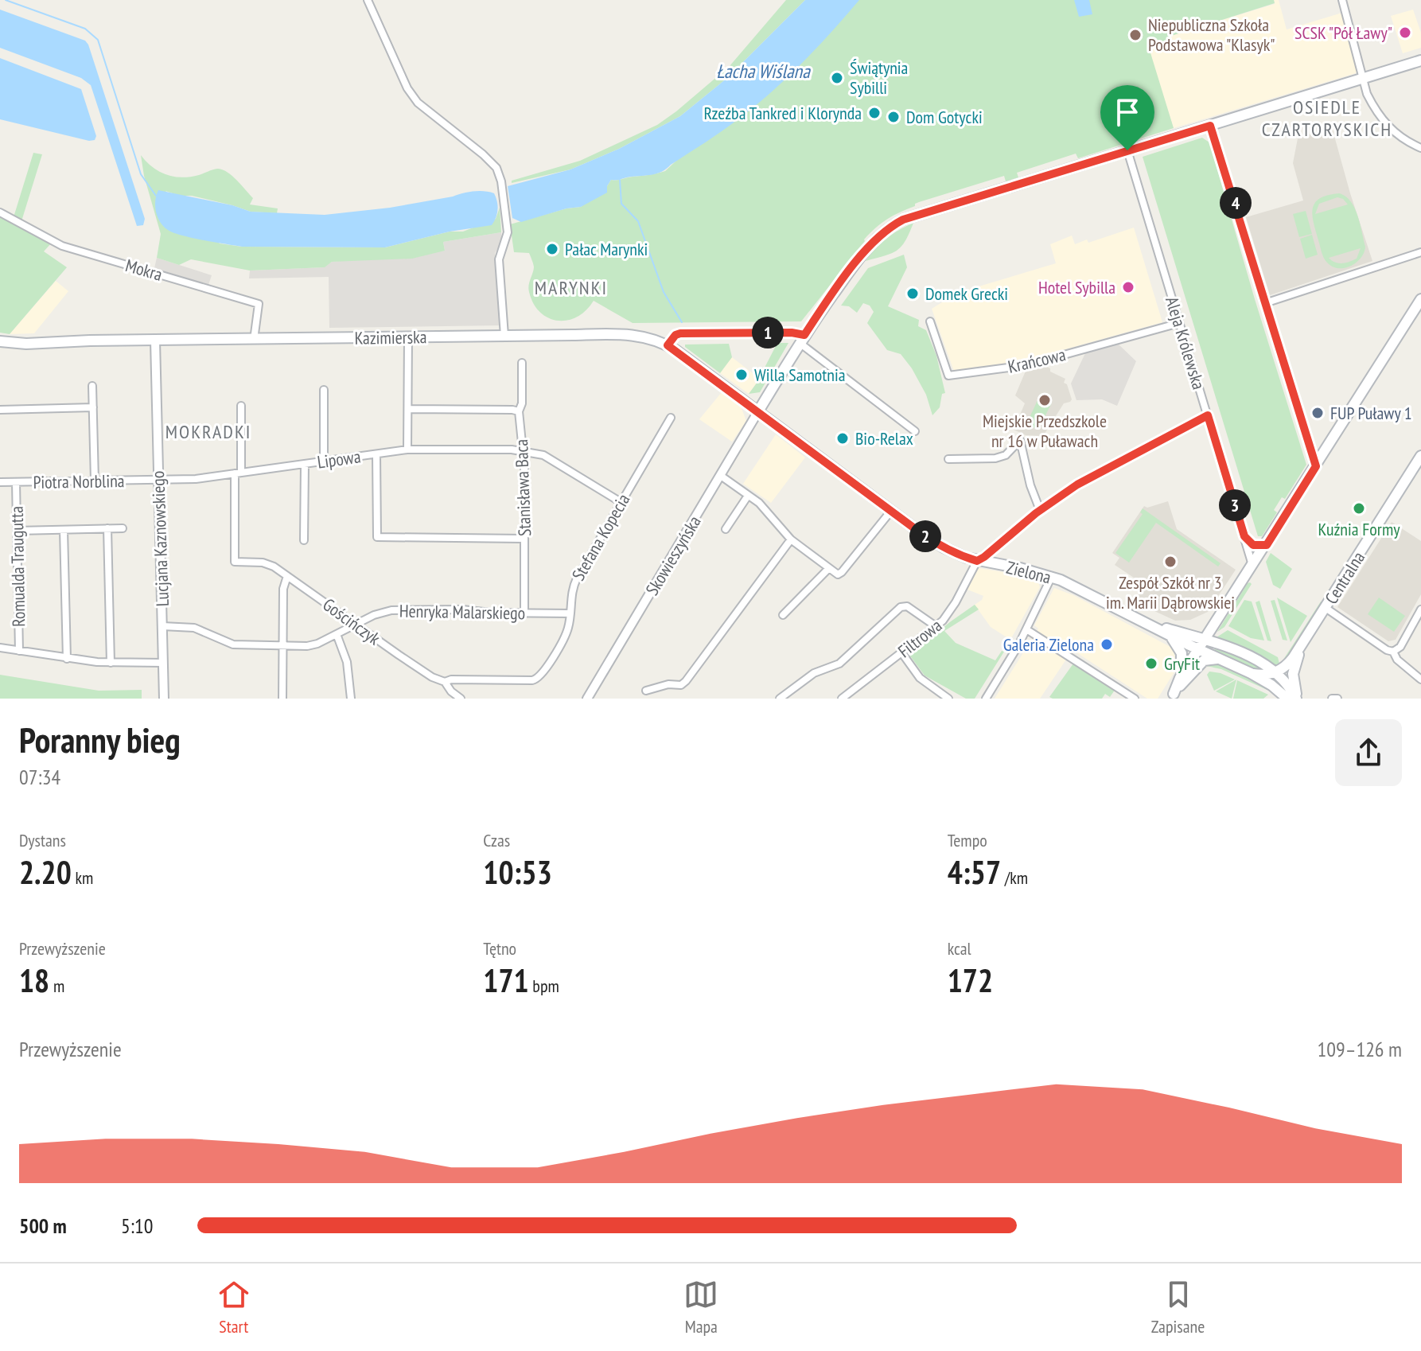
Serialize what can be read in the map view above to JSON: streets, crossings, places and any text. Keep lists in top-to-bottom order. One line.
{"streets":{"main road":["Kazimierska","Zielona","Centralna"],"street":["Mokra","Aleja Królewska","Krańcowa","Lipowa","Piotra Norblina","Stanisława Baca","Stefana Kopecia","Lucjana Kaznowskiego","Skowieszyńska","Romualda Traugutta","Henryka Malarskiego","Gościńczyk","Filtrowa"]},"crossings":[["Mokra","Kazimierska"],["Kazimierska","Lucjana Kaznowskiego"],["Kazimierska","Skowieszyńska"],["Kazimierska","Zielona"],["Aleja Królewska","Krańcowa"],["Lipowa","Piotra Norblina"],["Lipowa","Stanisława Baca"],["Lipowa","Stefana Kopecia"],["Lipowa","Lucjana Kaznowskiego"],["Lipowa","Gościńczyk"],["Piotra Norblina","Lucjana Kaznowskiego"],["Piotra Norblina","Romualda Traugutta"],["Stanisława Baca","Henryka Malarskiego"],["Stefana Kopecia","Henryka Malarskiego"],["Stefana Kopecia","Gościńczyk"],["Lucjana Kaznowskiego","Henryka Malarskiego"],["Skowieszyńska","Zielona"],["Zielona","Centralna"],["Zielona","Filtrowa"],["Henryka Malarskiego","Gościńczyk"]],"districts":["OSIEDLE CZARTORYSKICH","MARYNKI","MOKRADKI"],"water":["Łacha Wiślana"],"places":["SCSK \"Pół Ławy\"","Niepubliczna Szkoła Podstawowa \"Klasyk\"","Świątynia Sybilli","Rzeźba Tankred i Klorynda","Dom Gotycki","Pałac Marynki","Hotel Sybilla","Domek Grecki","Willa Samotnia","Miejskie Przedszkole nr 16 w Puławach","FUP Puławy 1","Bio-Relax","Kuźnia Formy","Zespół Szkół nr 3 im. Marii Dąbrowskiej","Galeria Zielona","GryFit"],"page":{"pins":["4","1","3","2"],"heading":["Poranny bieg","07:34"],"stats":[["Dystans","2.20 km"],["Czas","10:53"],["Tempo","4:57 /km"],["Przewyższenie","18 m"],["Tętno","171 bpm"],["kcal","172"]],"chart":["Przewyższenie","109–126 m"],"list":[{"name":"500 m","note":"5:10"}],"tabs":["Start","Mapa","Zapisane"]}}
